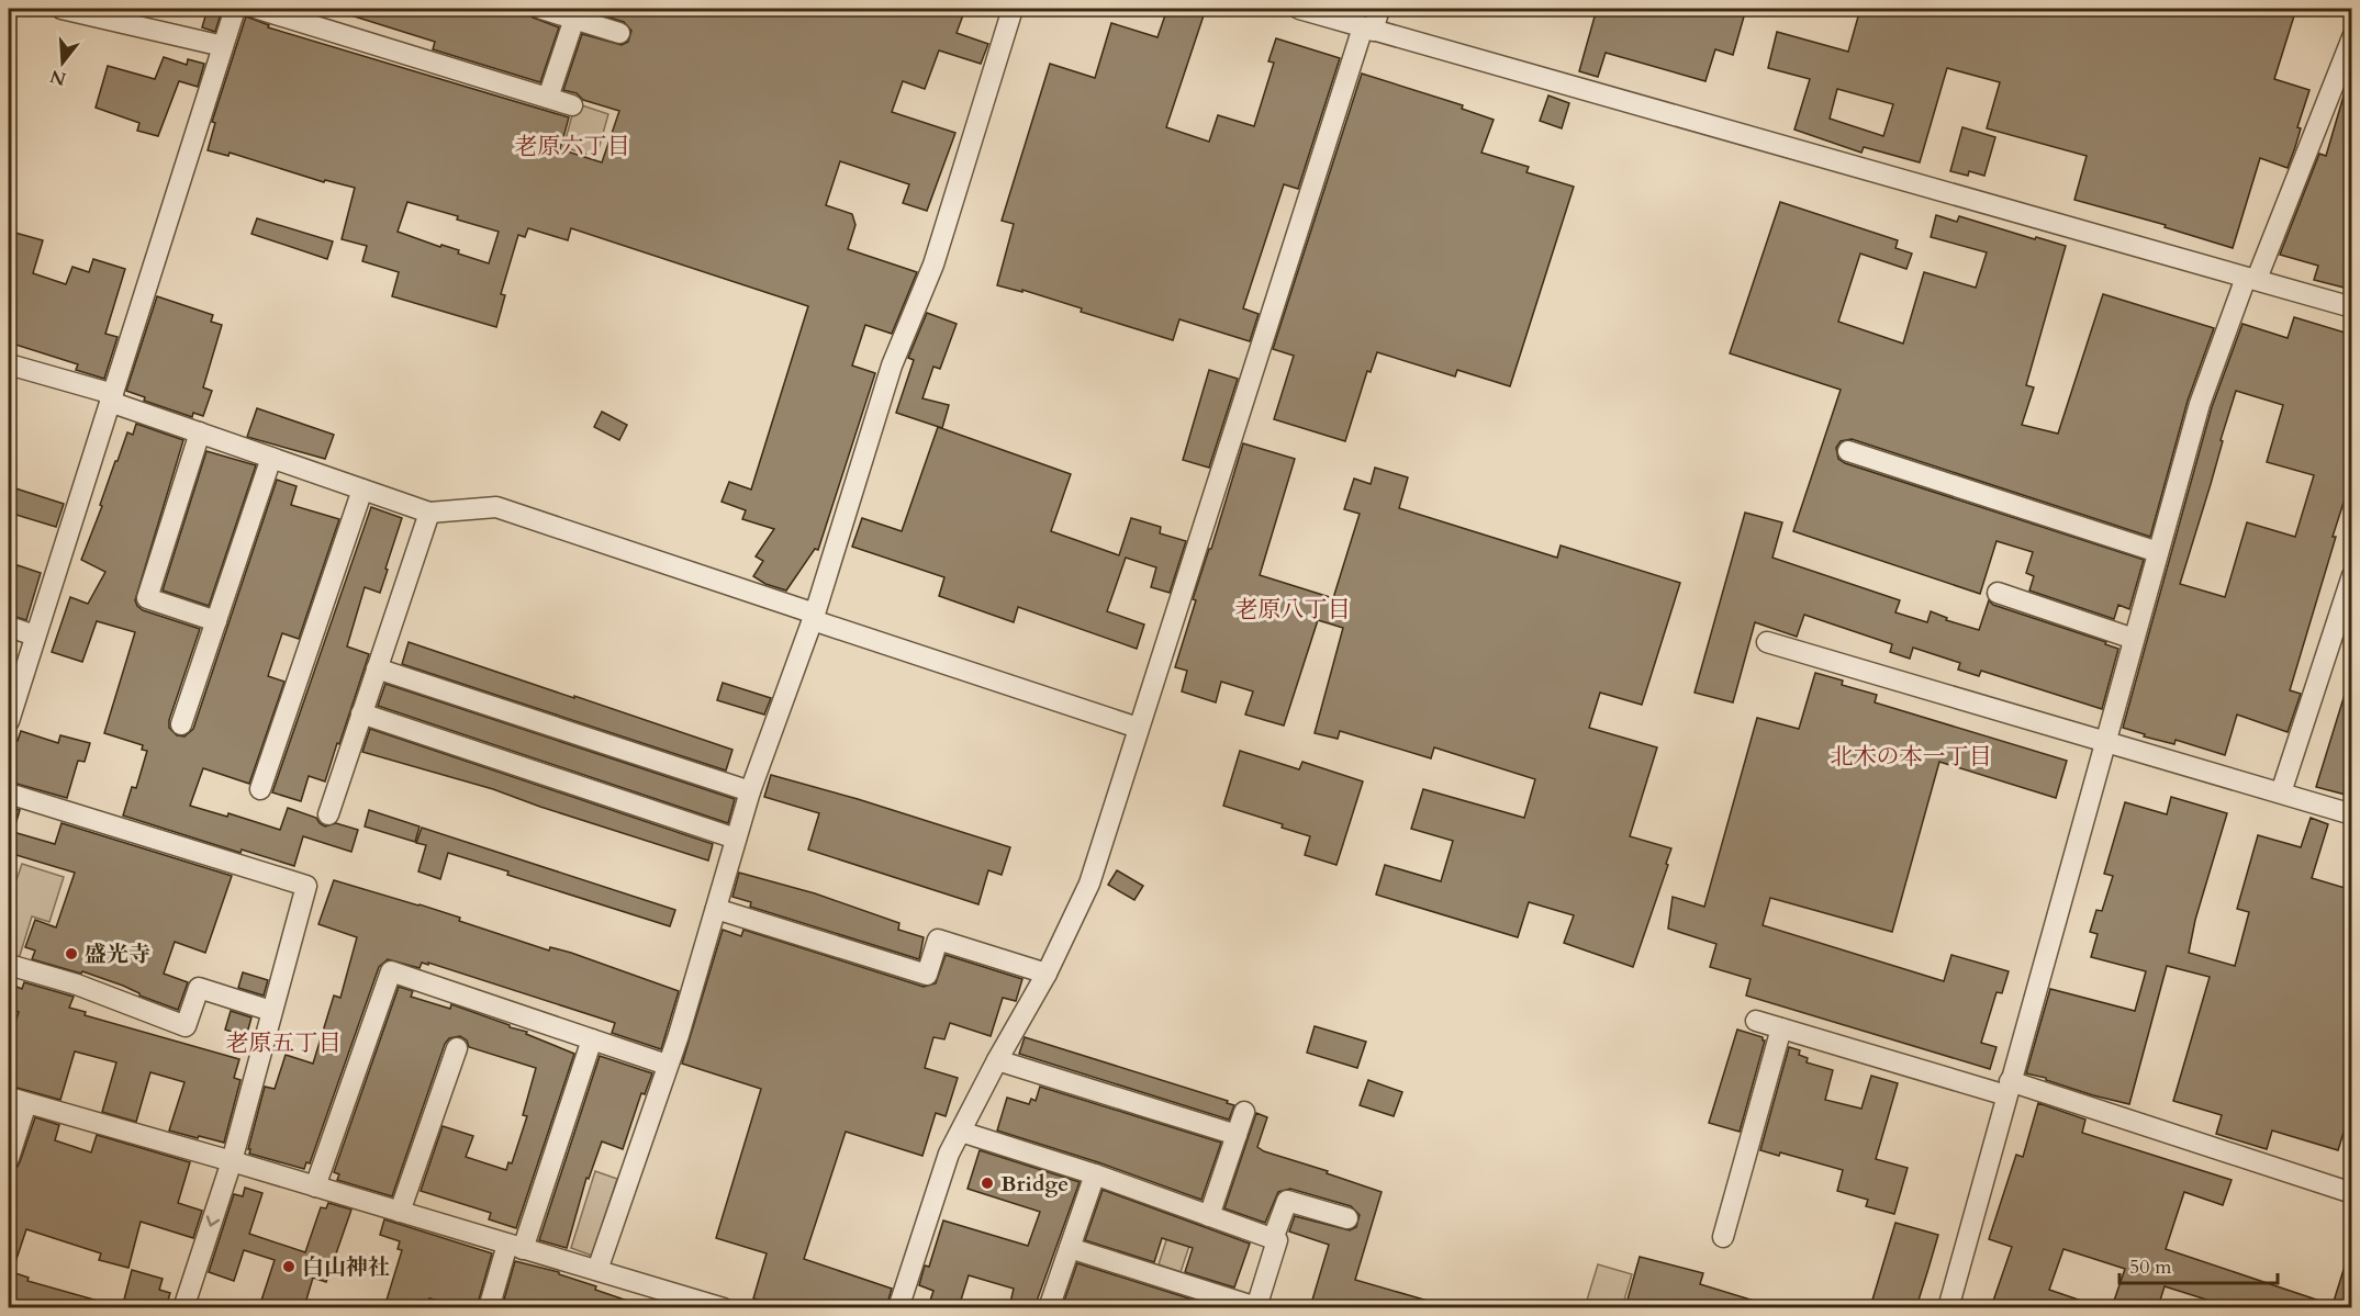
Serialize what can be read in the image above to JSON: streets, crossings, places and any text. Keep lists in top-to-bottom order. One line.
{"districts":["老原六丁目","老原八丁目","北木の本一丁目","老原五丁目"],"places":["盛光寺","Bridge","白山神社"],"scale_bar":"50 m","north":"bottom"}
